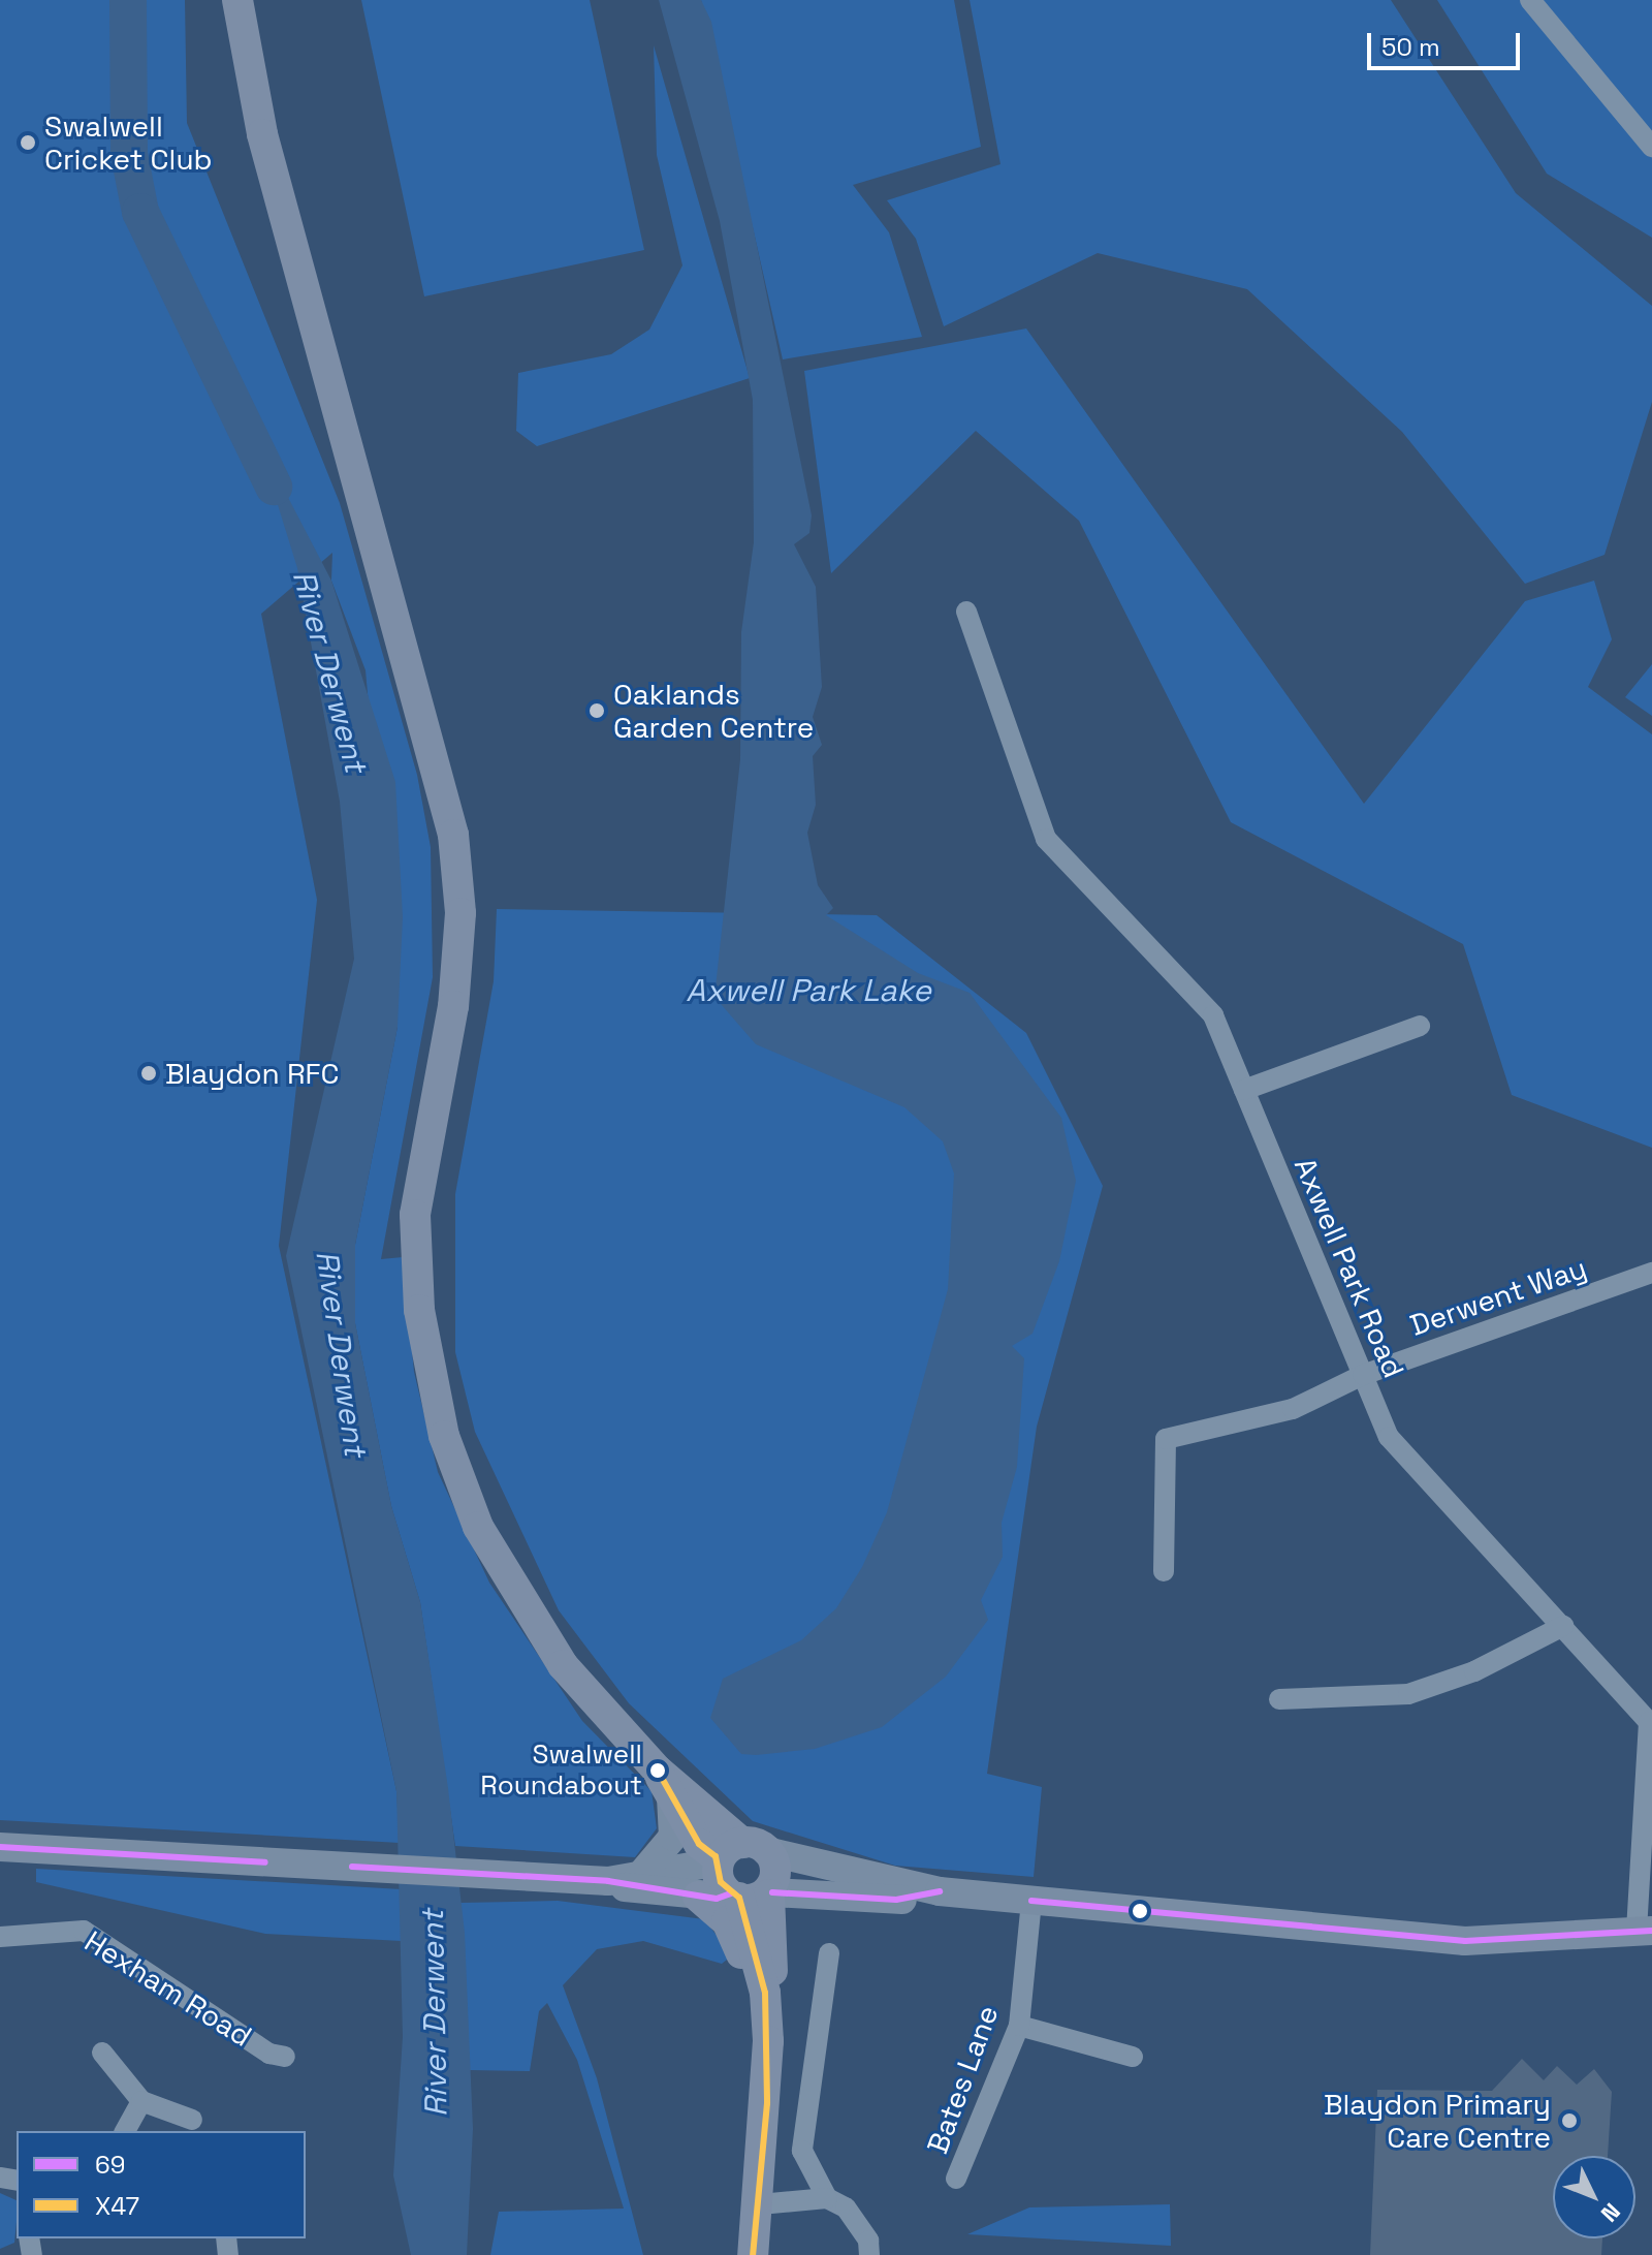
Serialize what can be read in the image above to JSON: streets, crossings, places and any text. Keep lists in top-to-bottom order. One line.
{"streets":{"street":["Axwell Park Road","Derwent Way","Hexham Road","Bates Lane"]},"crossings":[["Axwell Park Road","Derwent Way"]],"water":["River Derwent","Axwell Park Lake"],"places":["Swalwell Cricket Club","Oaklands Garden Centre","Blaydon RFC","Swalwell Roundabout","Blaydon Primary Care Centre"],"lines":["transit line X47","transit line 69"],"legend":["69","X47"],"scale_bar":"50 m","north":"bottom right"}
